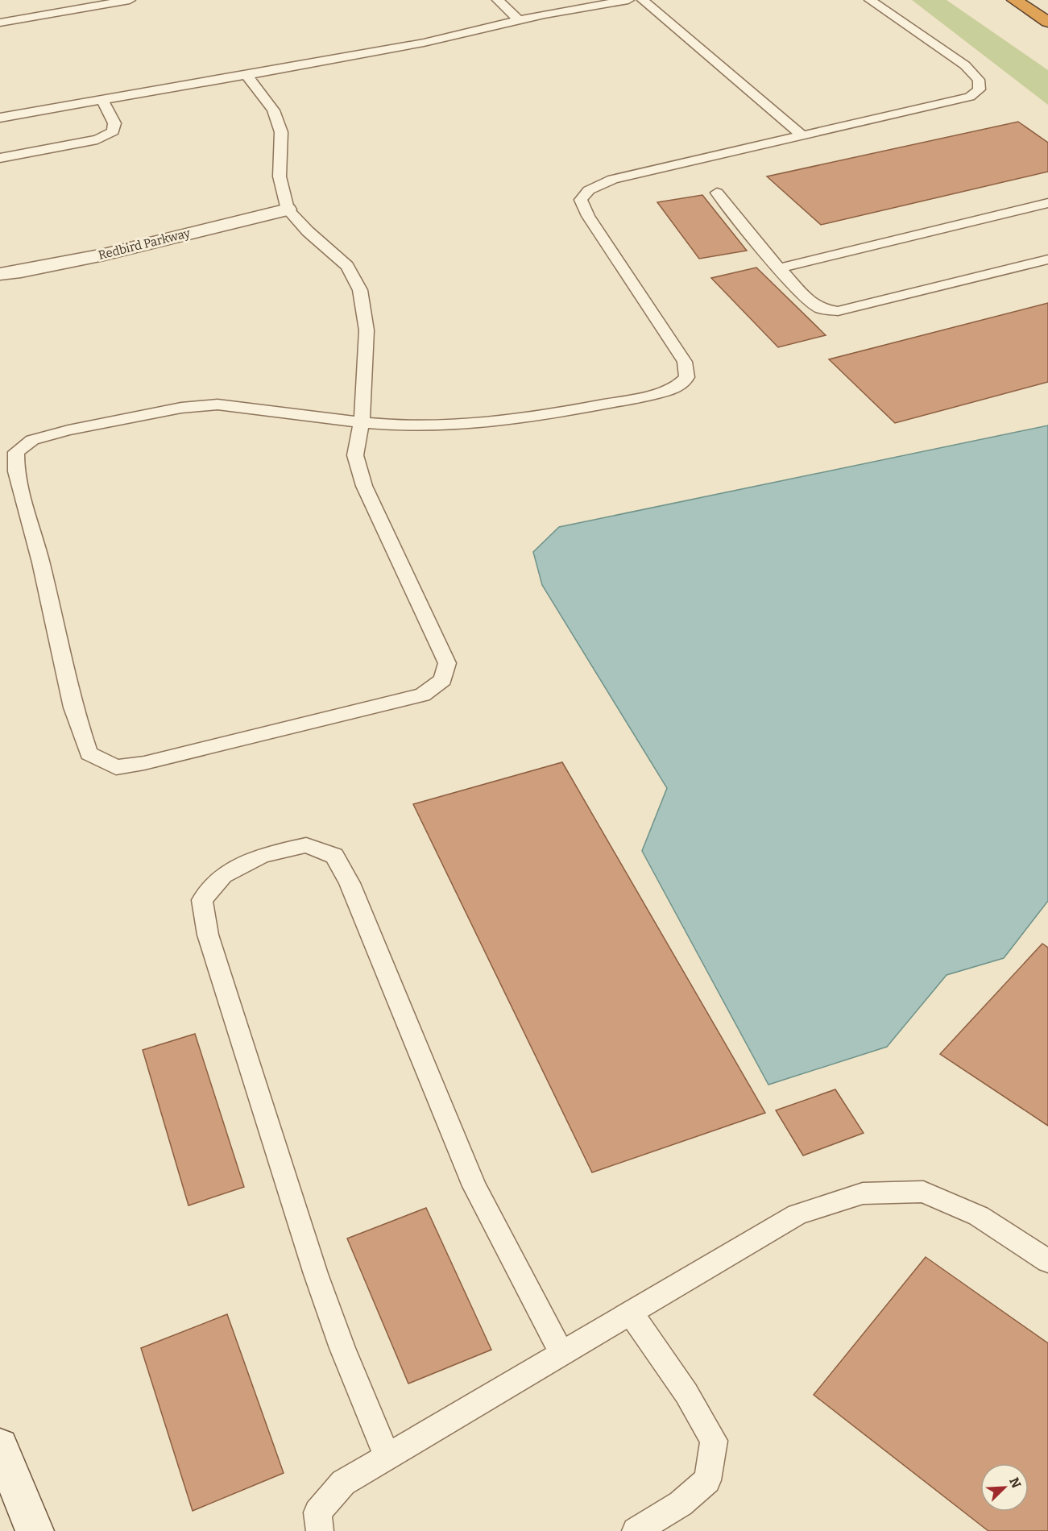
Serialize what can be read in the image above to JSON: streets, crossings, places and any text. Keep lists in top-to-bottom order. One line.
{"streets":{"street":["Redbird Parkway"]},"north":"top right"}
